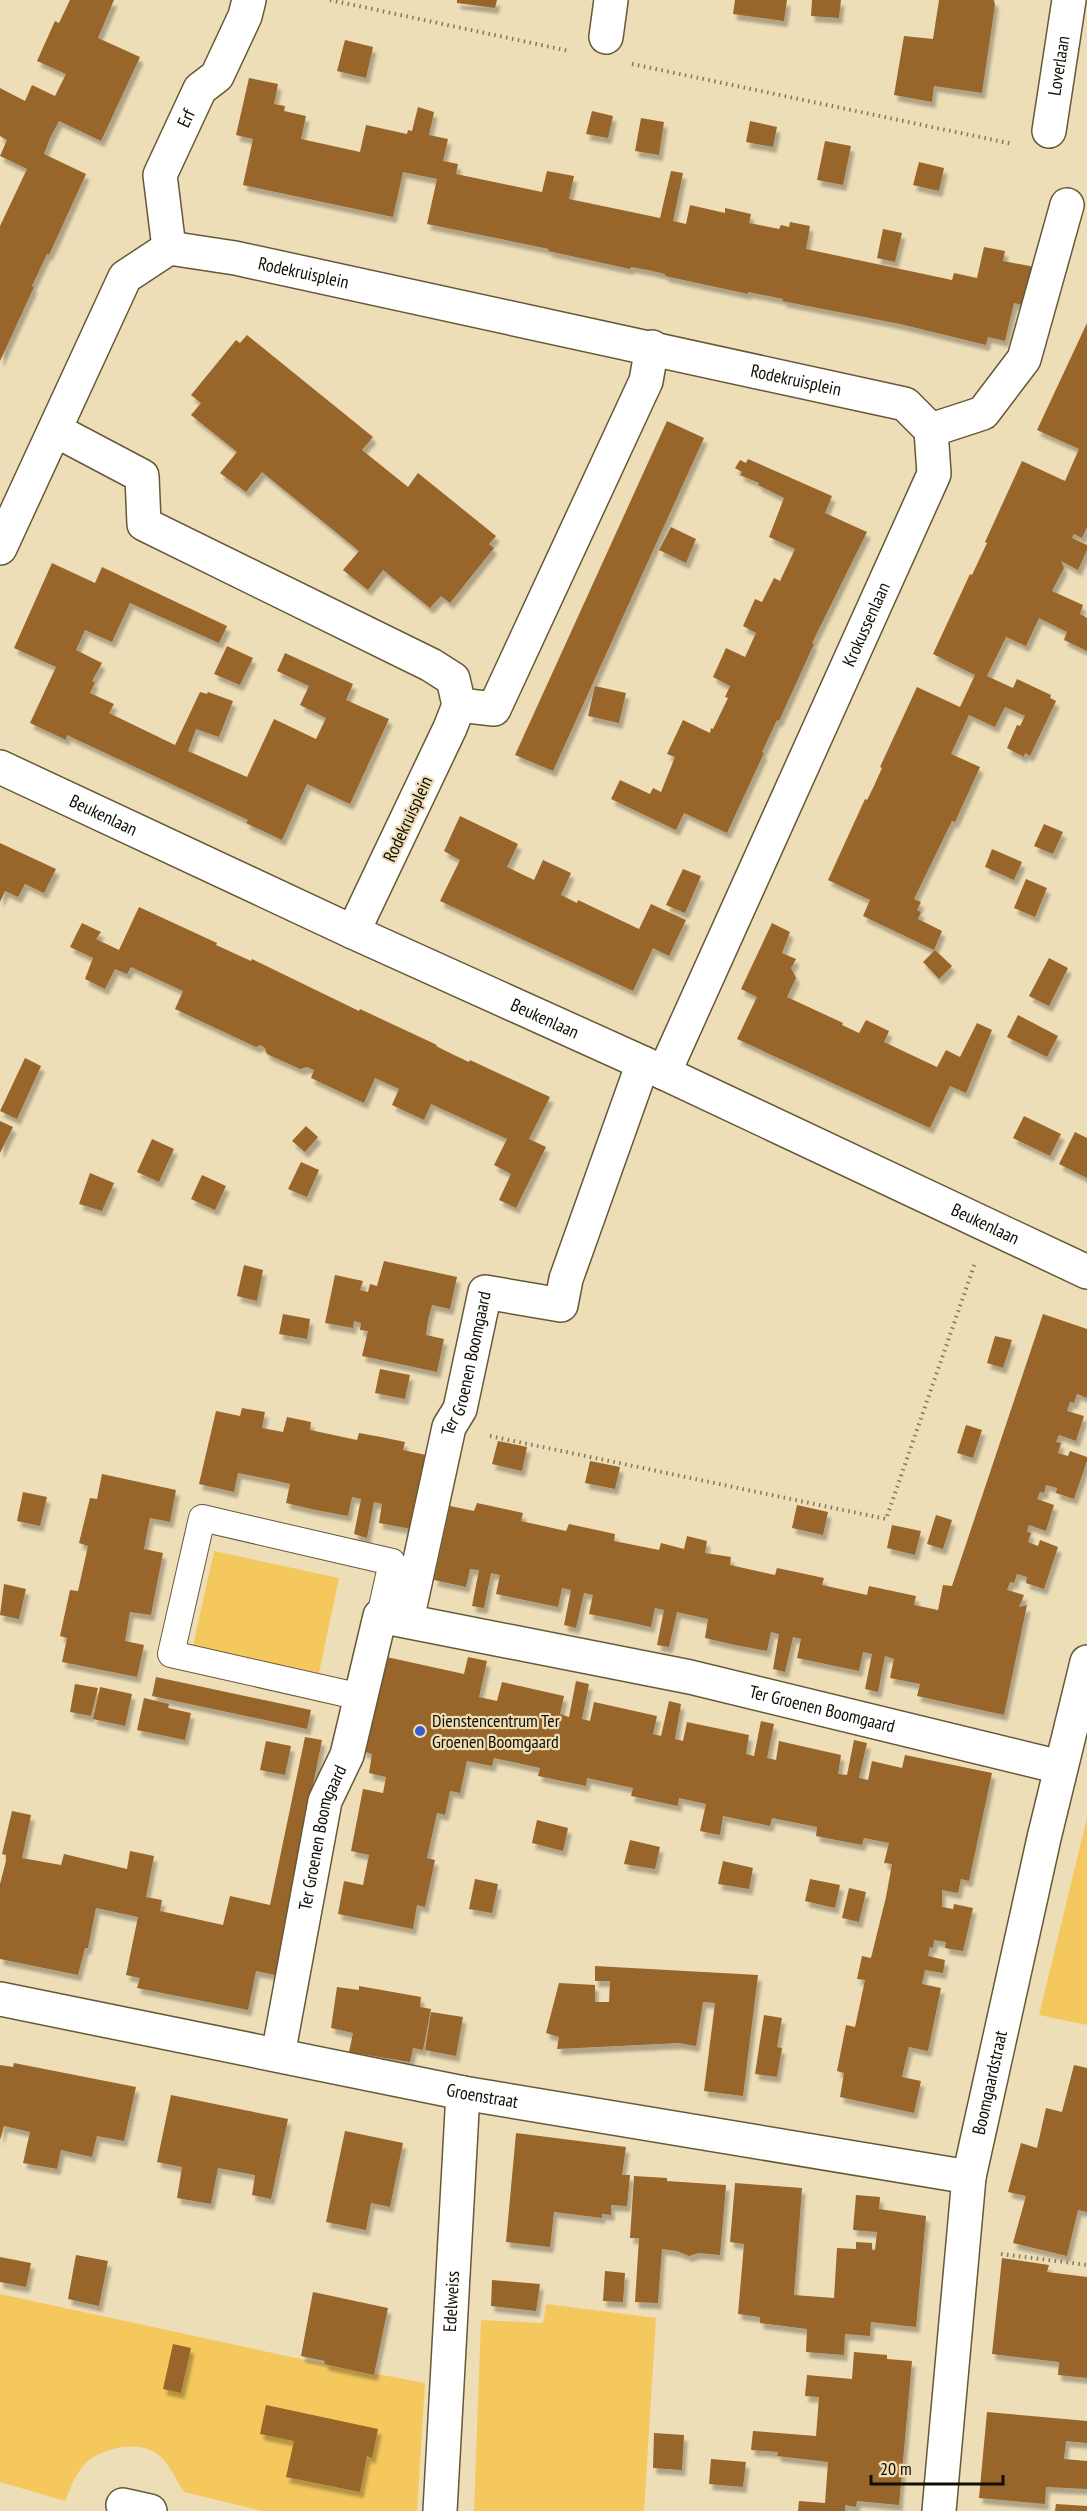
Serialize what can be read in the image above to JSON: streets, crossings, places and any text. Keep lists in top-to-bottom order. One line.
{"streets":{"street":["Loverlaan","Erf","Rodekruisplein","Krokussenlaan","Beukenlaan","Ter Groenen Boomgaard","Boomgaardstraat","Groenstraat","Edelweiss"]},"crossings":[["Erf","Rodekruisplein"],["Rodekruisplein","Krokussenlaan"],["Rodekruisplein","Beukenlaan"],["Krokussenlaan","Beukenlaan"],["Krokussenlaan","Ter Groenen Boomgaard"],["Beukenlaan","Ter Groenen Boomgaard"],["Ter Groenen Boomgaard","Boomgaardstraat"],["Ter Groenen Boomgaard","Groenstraat"],["Boomgaardstraat","Groenstraat"],["Groenstraat","Edelweiss"]],"places":["Dienstencentrum Ter Groenen Boomgaard"],"scale_bar":"20 m"}
